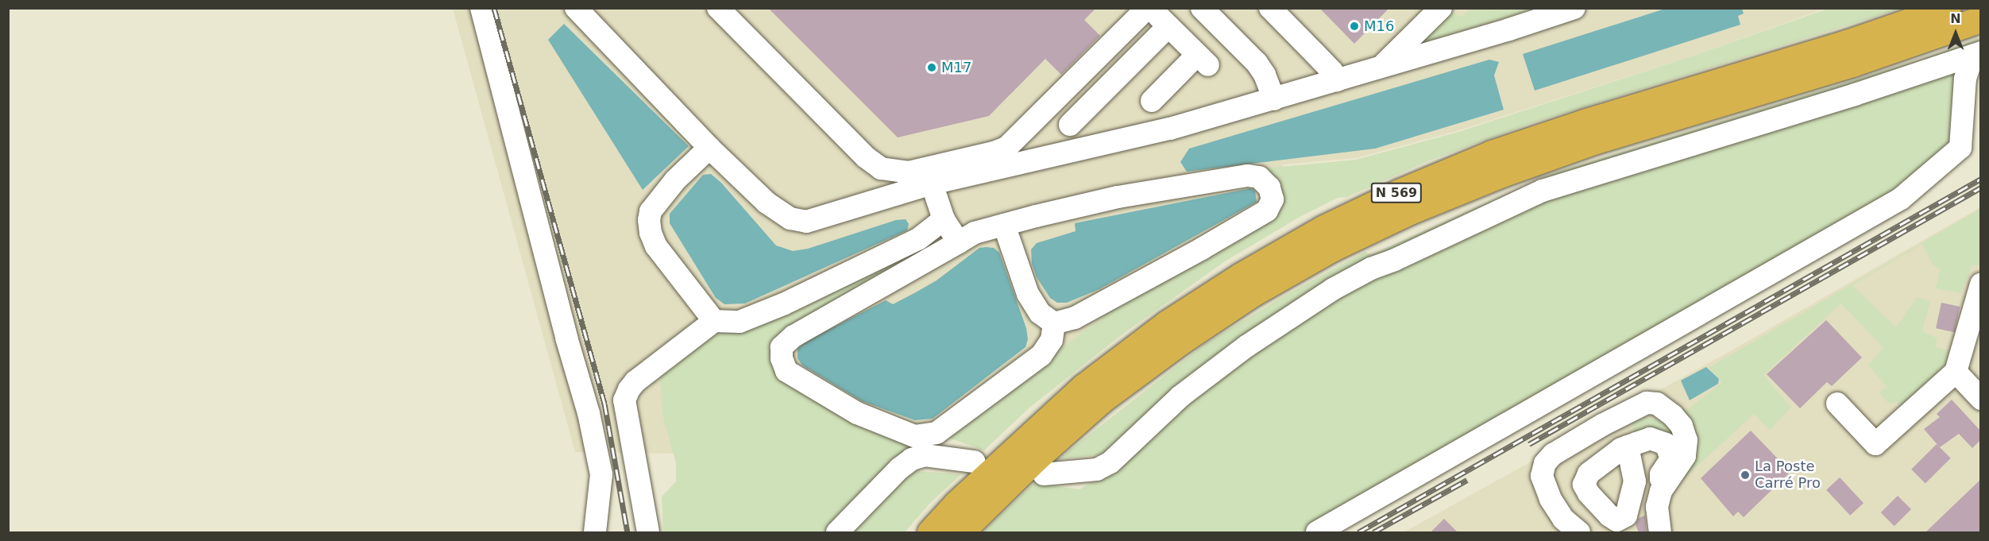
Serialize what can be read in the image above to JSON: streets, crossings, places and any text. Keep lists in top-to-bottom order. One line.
{"streets":{"highway":["N 569"]},"places":["M16","M17","La Poste Carré Pro"],"north":"top"}
